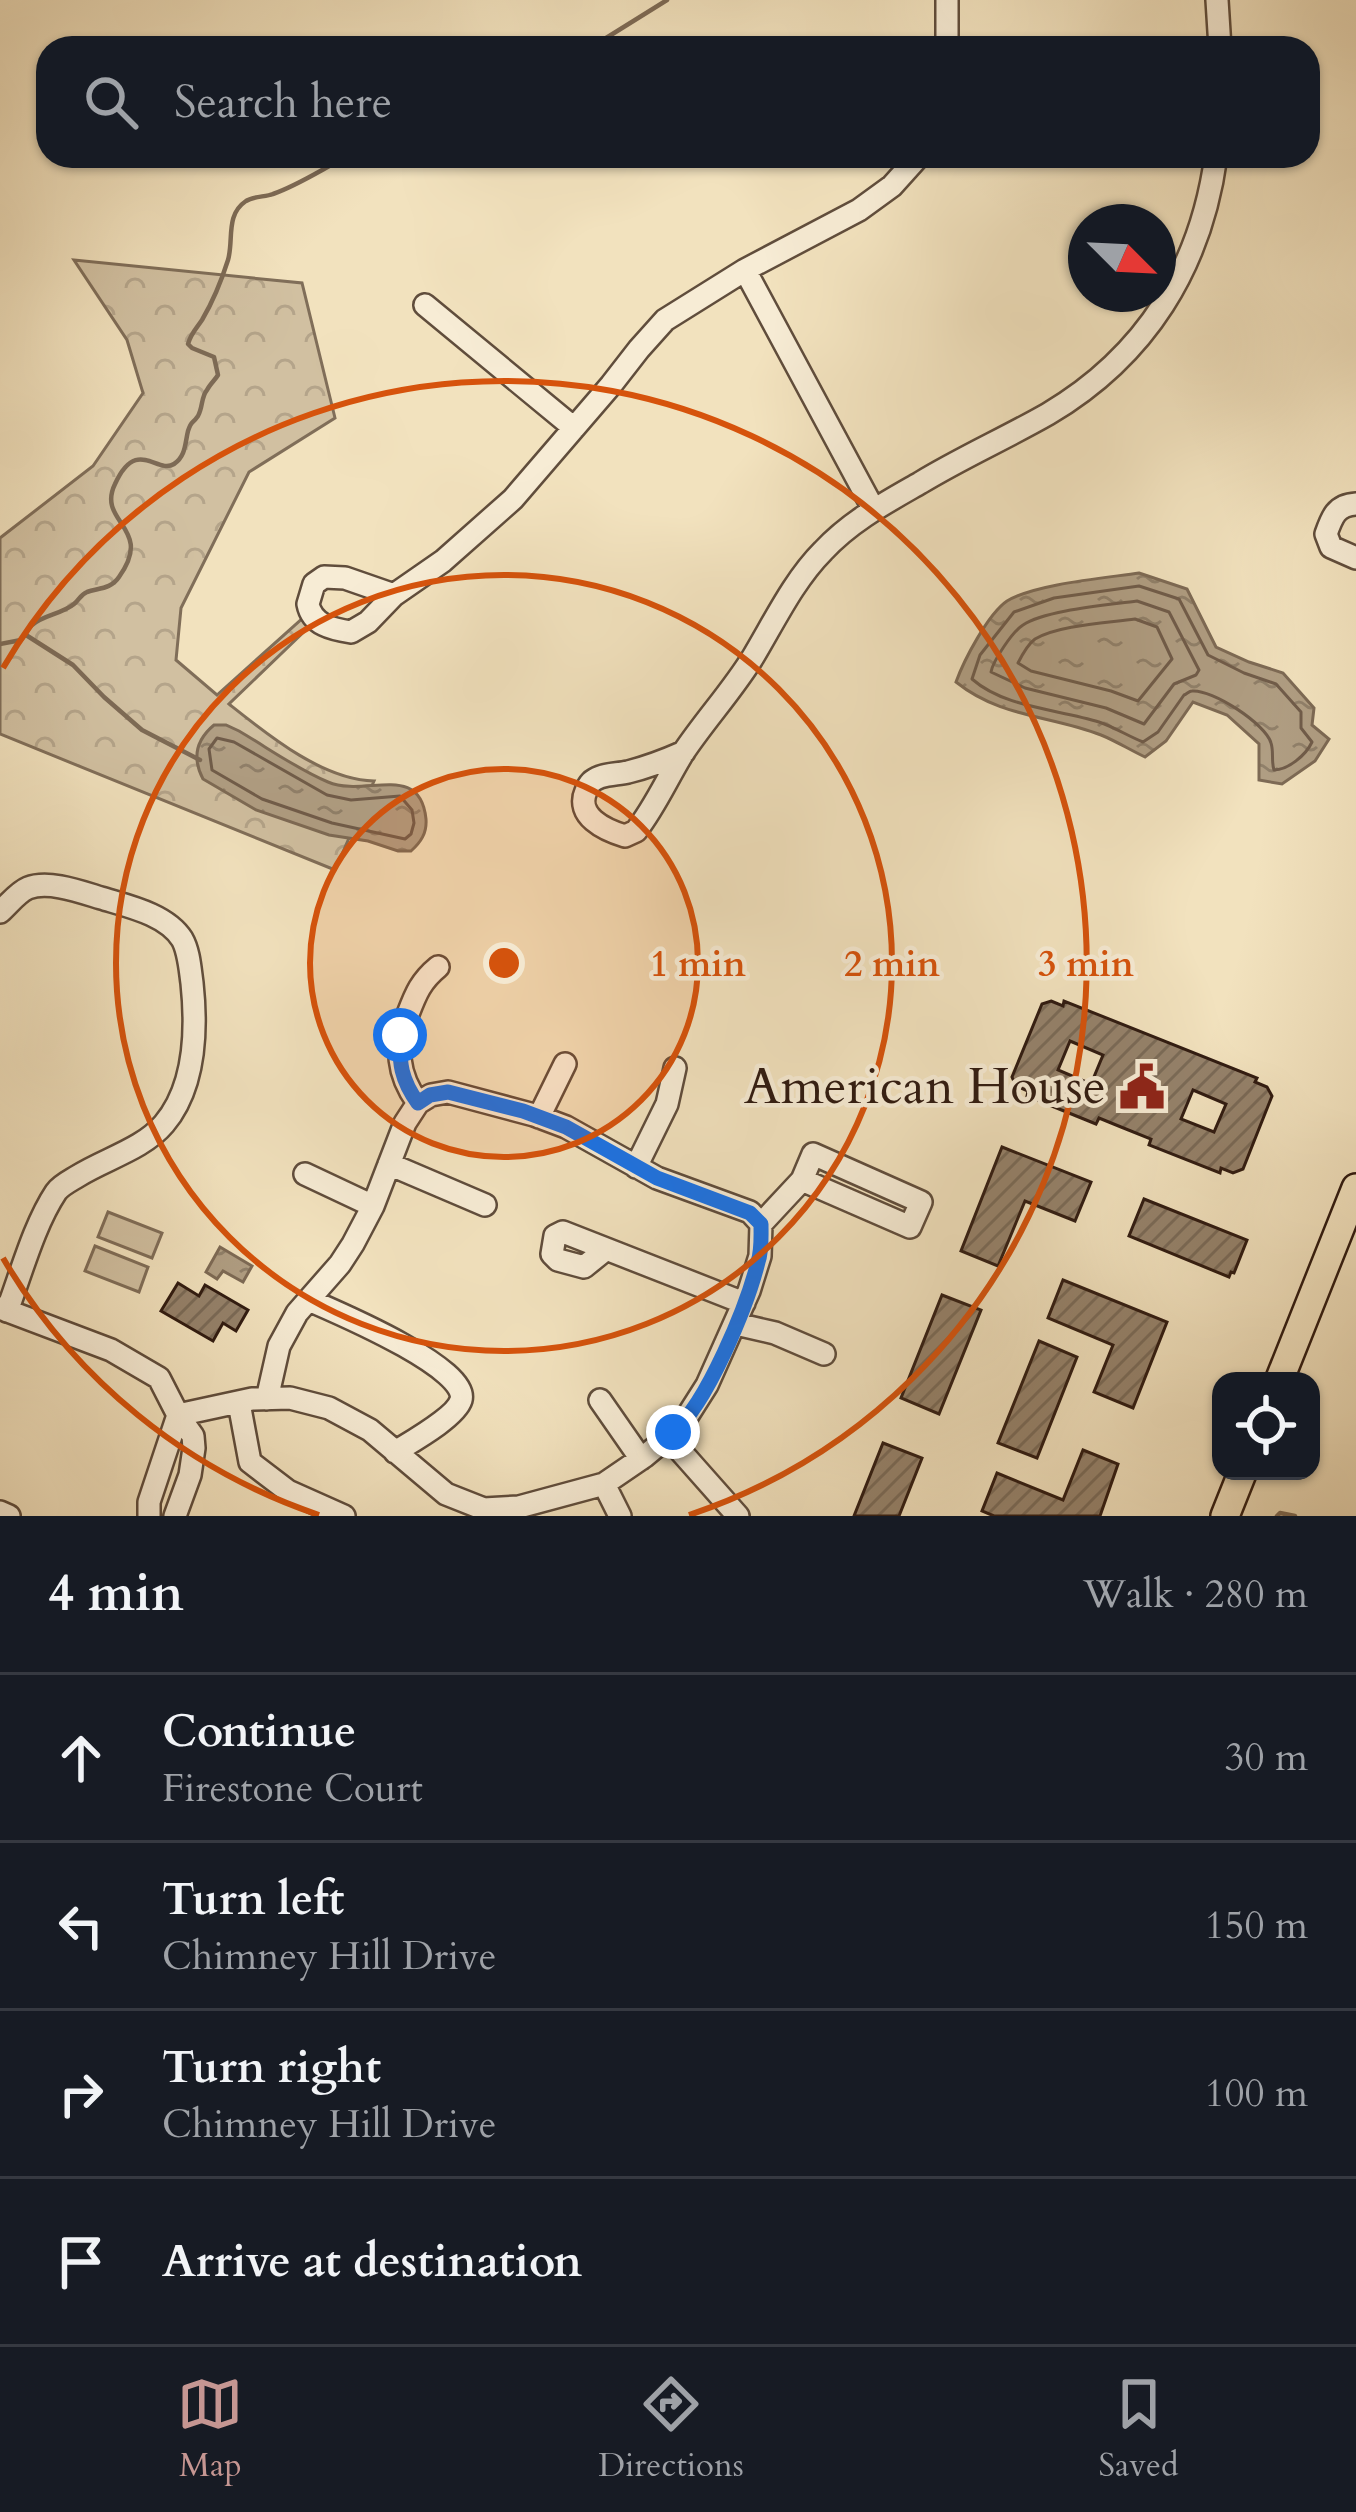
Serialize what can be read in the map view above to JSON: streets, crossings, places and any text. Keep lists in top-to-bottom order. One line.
{"places":{"public building":["American House"]},"north":"bottom right","page":{"search":"Search here","heading":["4 min","Walk · 280 m"],"list":[["Continue","Firestone Court","30 m"],["Turn left","Chimney Hill Drive","150 m"],["Turn right","Chimney Hill Drive","100 m"],"Arrive at destination"],"nav":["Map","Directions","Saved"]},"rings":["1 min","2 min","3 min"]}
